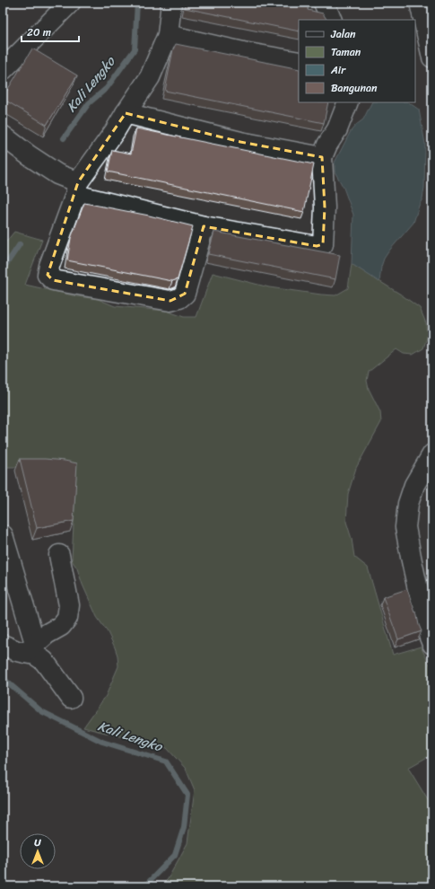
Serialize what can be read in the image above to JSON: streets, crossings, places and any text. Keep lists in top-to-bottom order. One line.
{"water":["Kali Lengko"],"legend":["Jalan","Taman","Air","Bangunan"],"scale_bar":"20 m","north":"top"}
